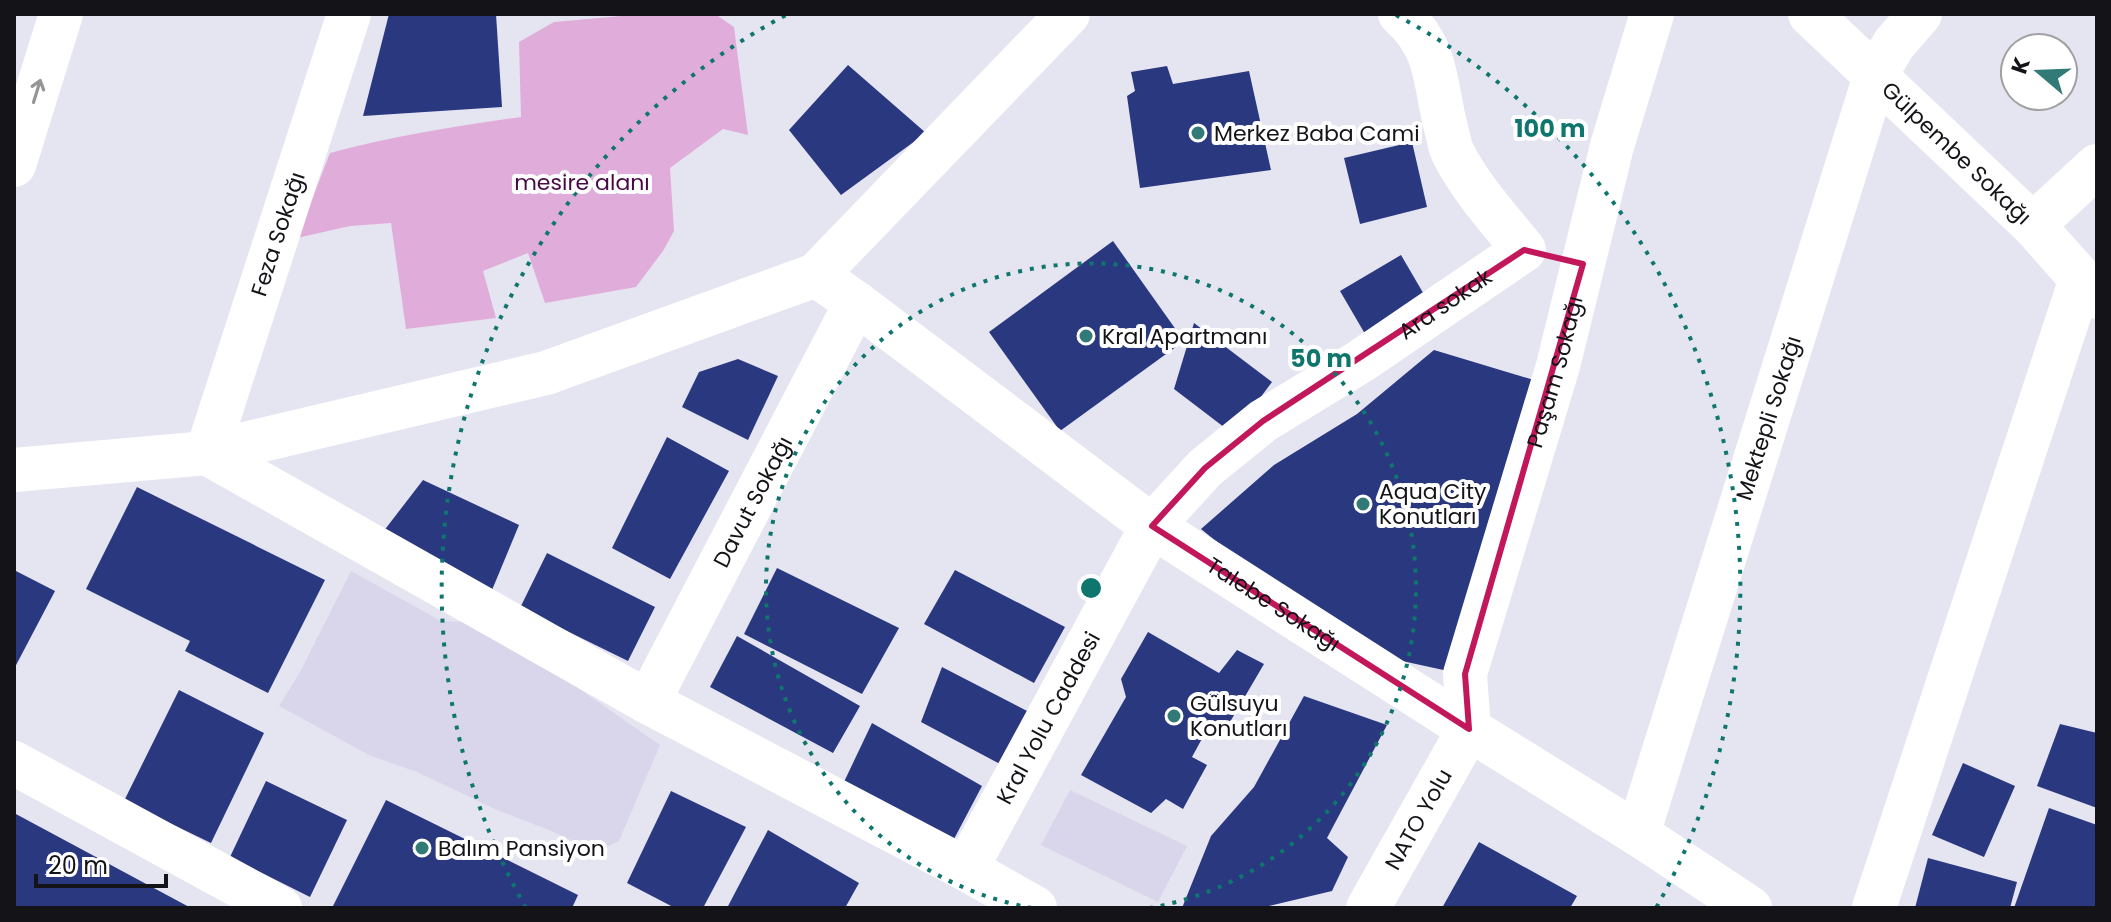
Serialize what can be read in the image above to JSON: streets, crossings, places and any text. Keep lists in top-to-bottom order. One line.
{"streets":{"street":["Gülpembe Sokağı","Feza Sokağı","Ara sokak","Paşam Sokağı","Mektepli Sokağı","Davut Sokağı","Talebe Sokağı","Kral Yolu Caddesi","NATO Yolu"]},"crossings":[["Gülpembe Sokağı","Mektepli Sokağı"],["Ara sokak","Talebe Sokağı"],["Ara sokak","Kral Yolu Caddesi"],["Paşam Sokağı","Talebe Sokağı"],["Paşam Sokağı","NATO Yolu"],["Mektepli Sokağı","Talebe Sokağı"],["Davut Sokağı","Talebe Sokağı"],["Talebe Sokağı","Kral Yolu Caddesi"],["Talebe Sokağı","NATO Yolu"]],"parks":["mesire alanı"],"places":["Merkez Baba Cami","Kral Apartmanı","Aqua City Konutları","Gülsuyu Konutları","Balım Pansiyon"],"scale_bar":"20 m","north":"left","rings":["100 m","50 m"]}
